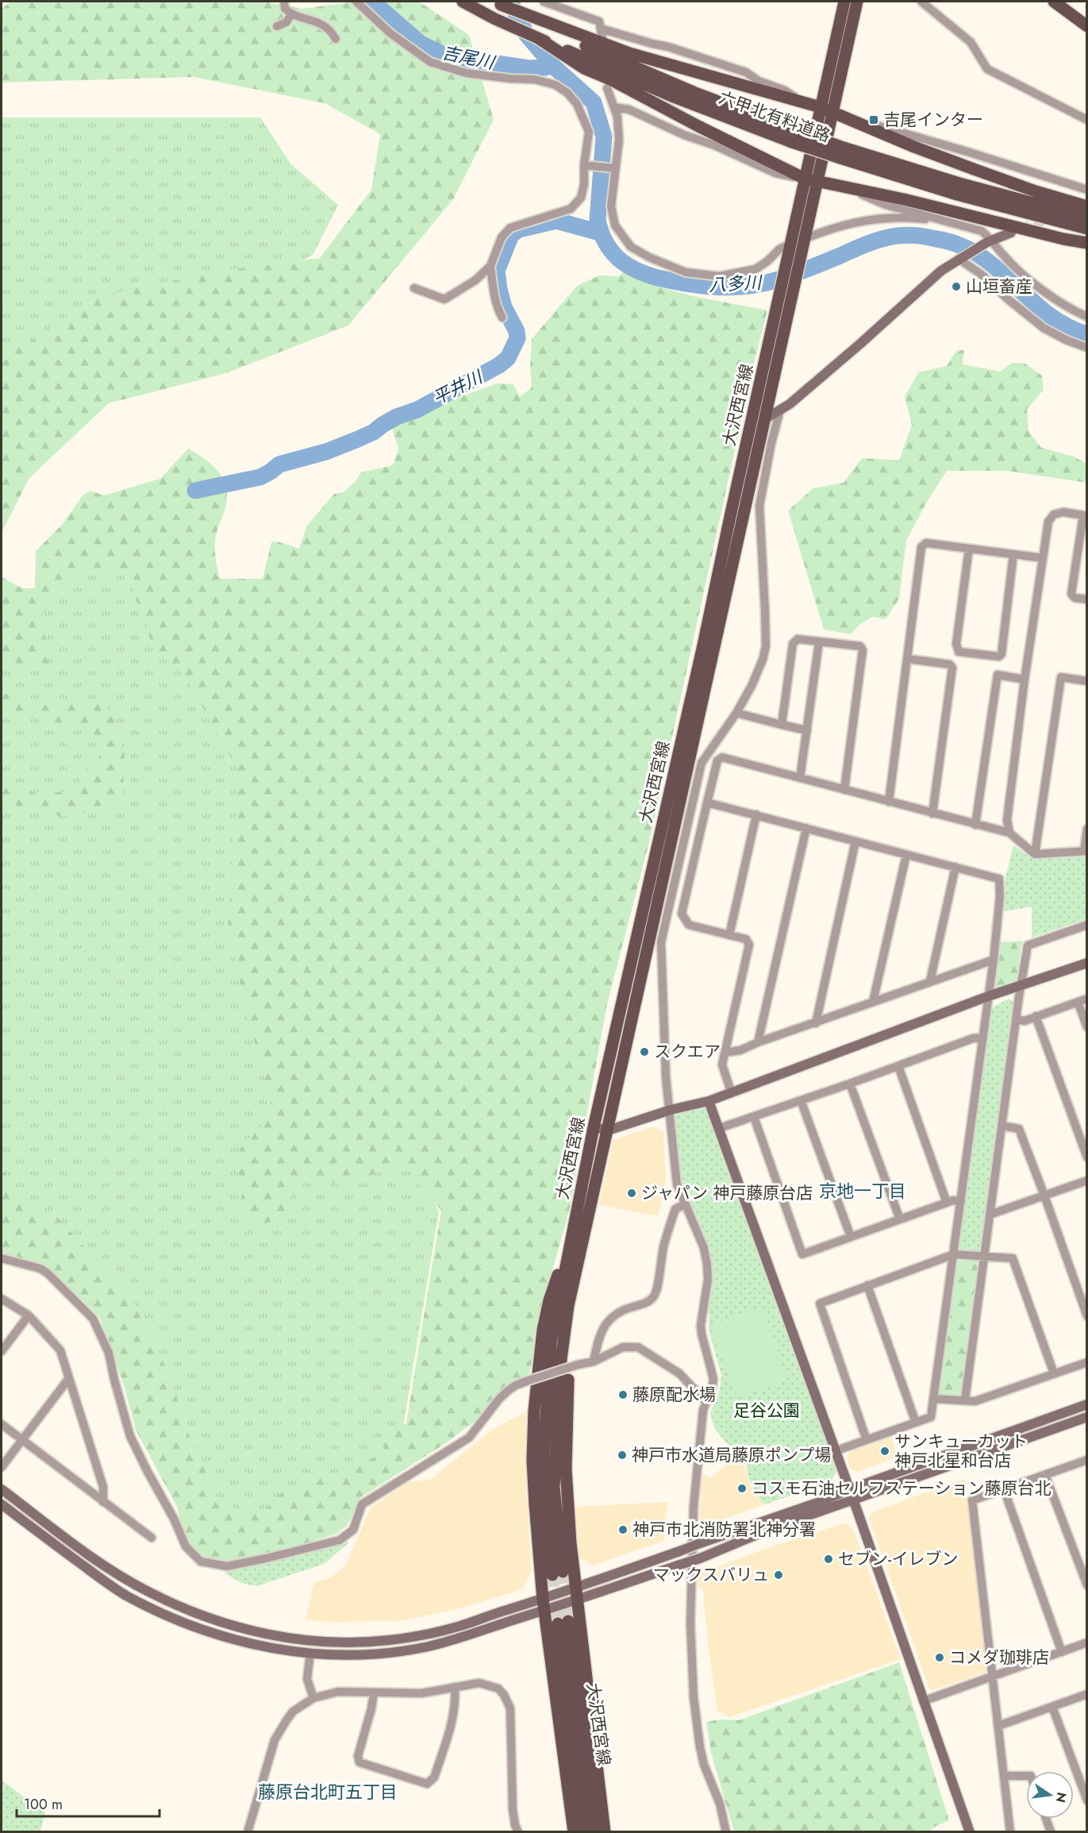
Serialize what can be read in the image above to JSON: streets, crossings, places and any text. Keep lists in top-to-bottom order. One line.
{"streets":{"main road":["六甲北有料道路","大沢西宮線"]},"districts":["京地一丁目","藤原台北町五丁目"],"water":["吉尾川","八多川","平井川"],"parks":["足谷公園"],"places":{"transit":["吉尾インター"],"other":["山垣畜産","スクエア","ジャパン 神戸藤原台店","藤原配水場","サンキューカット 神戸北星和台店","神戸市水道局藤原ポンプ場","コスモ石油セルフステーション藤原台北","神戸市北消防署北神分署","セブン-イレブン","マックスバリュ","コメダ珈琲店"]},"scale_bar":"100 m","north":"right"}
